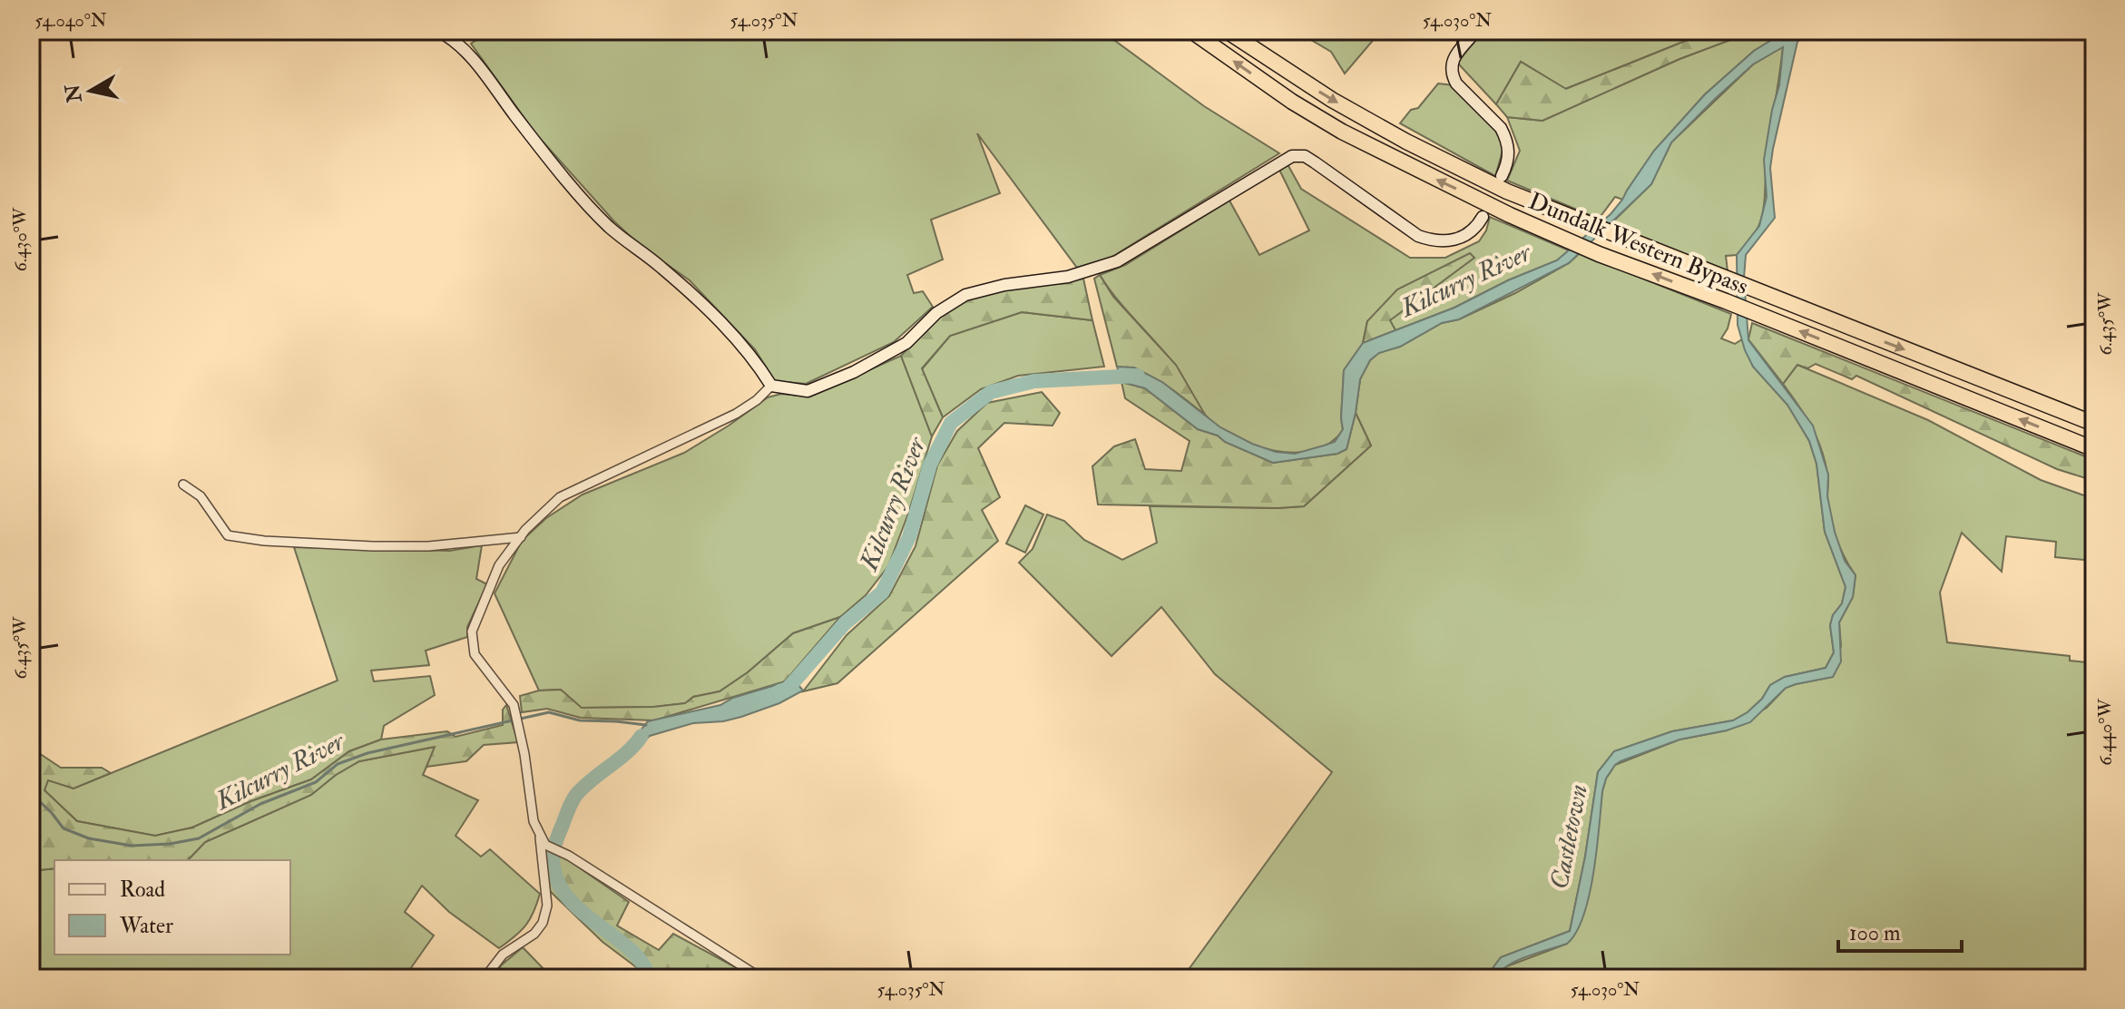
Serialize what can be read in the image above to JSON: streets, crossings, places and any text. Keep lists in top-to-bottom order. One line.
{"streets":{"highway":["Dundalk Western Bypass"]},"water":["Kilcurry River","Castletown"],"legend":["Road","Water"],"scale_bar":"100 m","north":"left","coordinates":["54.040°N","54.035°N","54.030°N","6.430°W","6.435°W","6.440°W"]}
